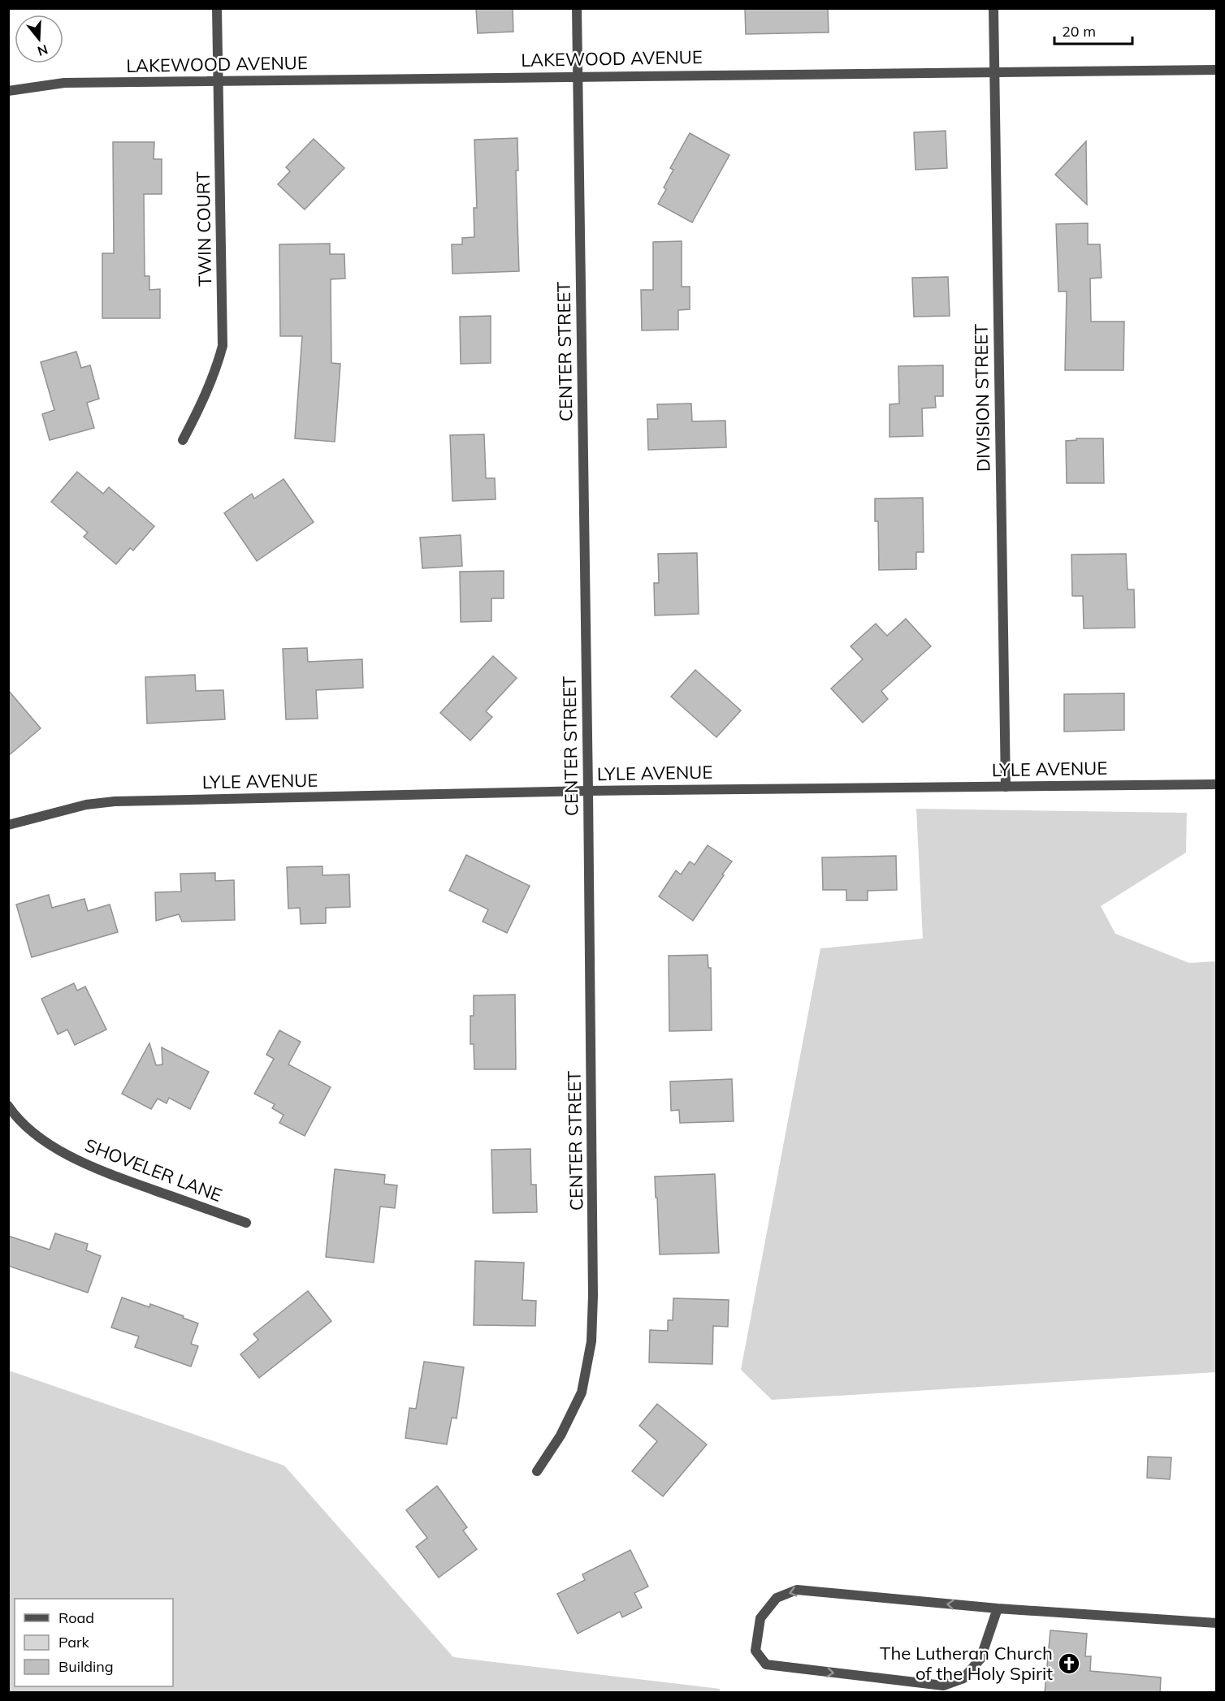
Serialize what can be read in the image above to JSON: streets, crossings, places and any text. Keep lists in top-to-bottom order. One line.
{"streets":{"street":["LAKEWOOD AVENUE","TWIN COURT","CENTER STREET","DIVISION STREET","LYLE AVENUE","SHOVELER LANE"]},"crossings":[["LAKEWOOD AVENUE","TWIN COURT"],["LAKEWOOD AVENUE","CENTER STREET"],["LAKEWOOD AVENUE","DIVISION STREET"],["CENTER STREET","LYLE AVENUE"],["DIVISION STREET","LYLE AVENUE"]],"places":{"church":["The Lutheran Church of the Holy Spirit"]},"legend":["Road","Park","Building"],"scale_bar":"20 m","north":"bottom"}
